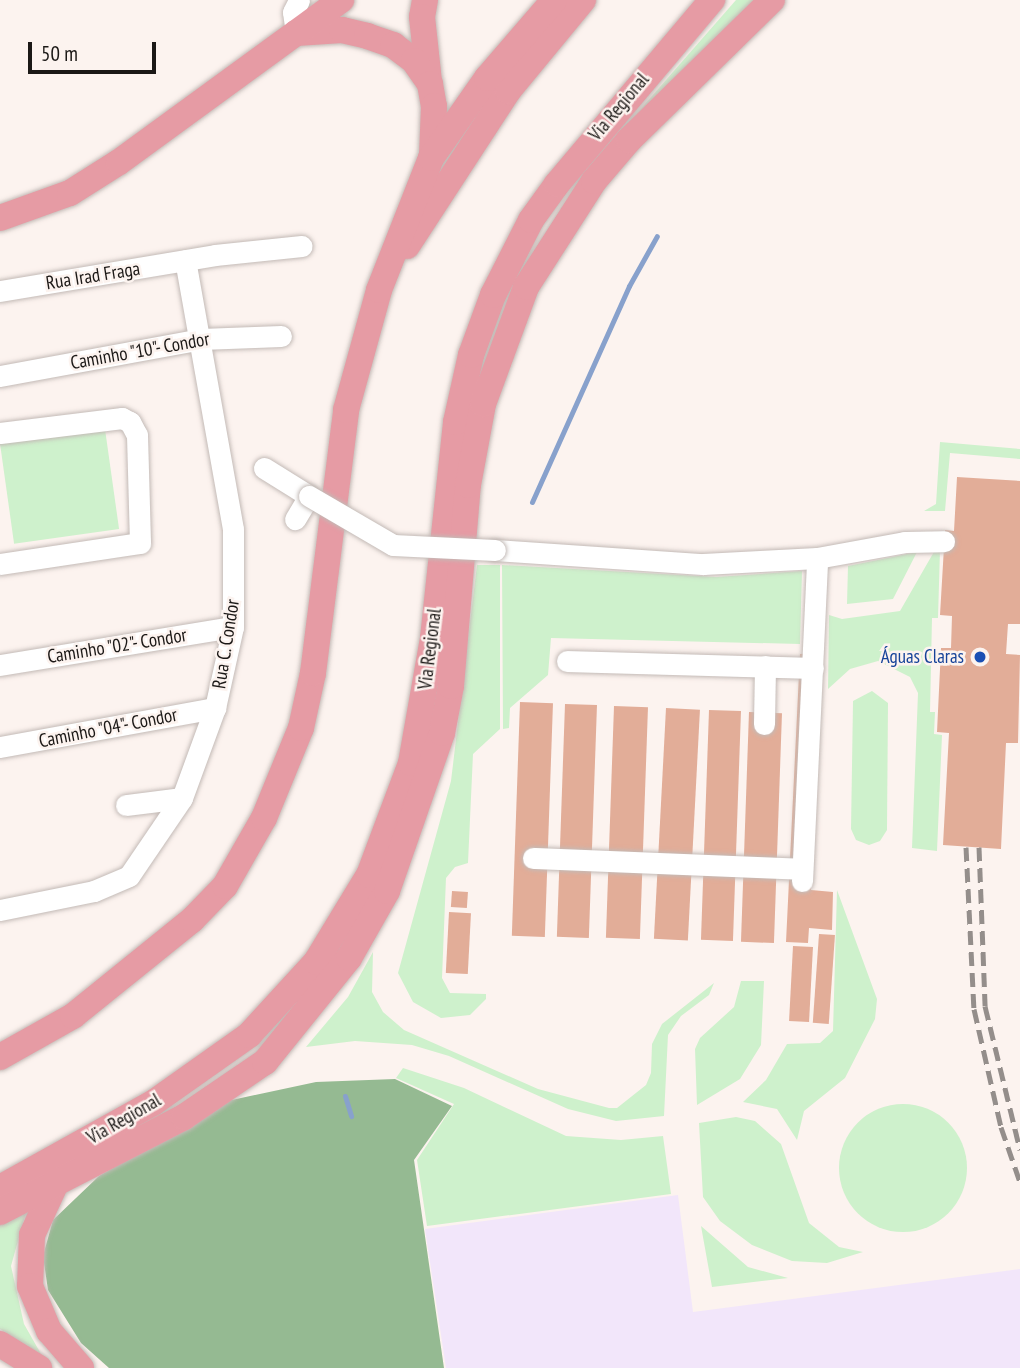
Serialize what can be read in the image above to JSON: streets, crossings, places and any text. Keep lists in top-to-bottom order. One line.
{"streets":{"main road":["Via Regional"],"street":["Rua Irad Fraga","Caminho \"10\"- Condor","Rua C. Condor","Caminho \"02\"- Condor","Caminho \"04\"- Condor"]},"crossings":[["Rua Irad Fraga","Rua C. Condor"],["Caminho \"10\"- Condor","Rua C. Condor"],["Rua C. Condor","Caminho \"02\"- Condor"],["Rua C. Condor","Caminho \"04\"- Condor"]],"places":["Águas Claras"],"scale_bar":"50 m"}
